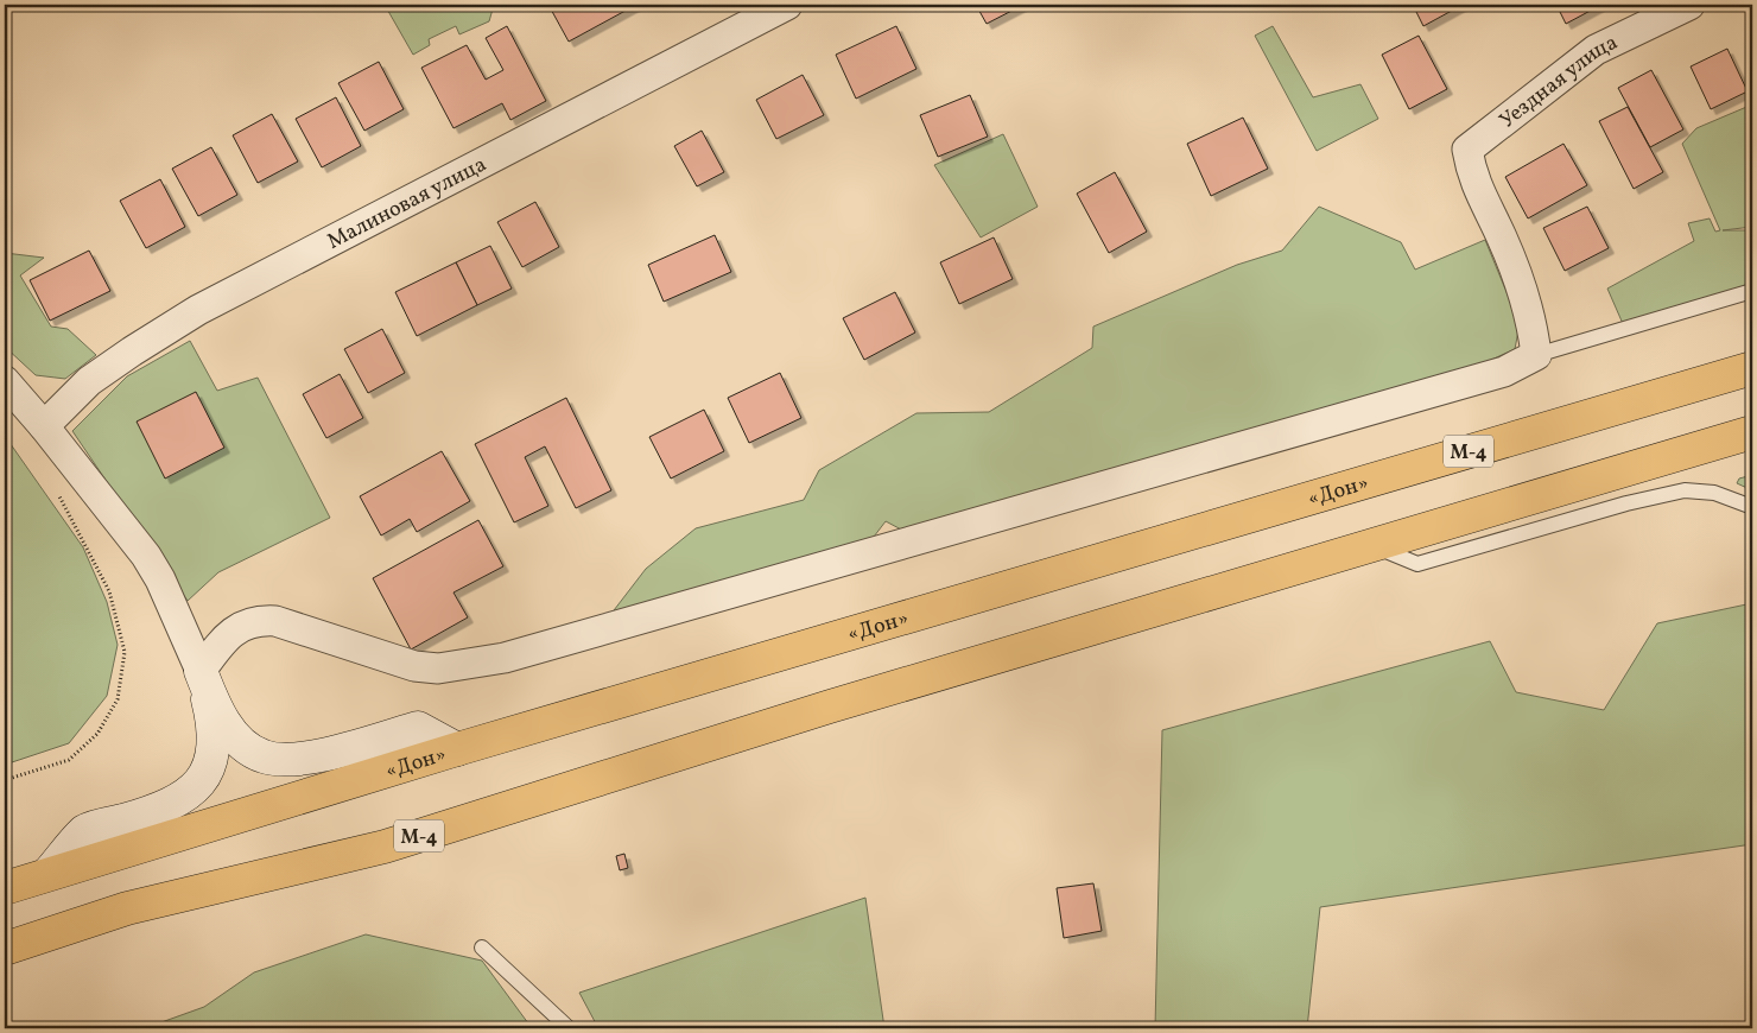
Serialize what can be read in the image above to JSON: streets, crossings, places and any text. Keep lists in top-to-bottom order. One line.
{"streets":{"highway":["М-4","«Дон»"],"street":["Уездная улица","Малиновая улица"]}}
